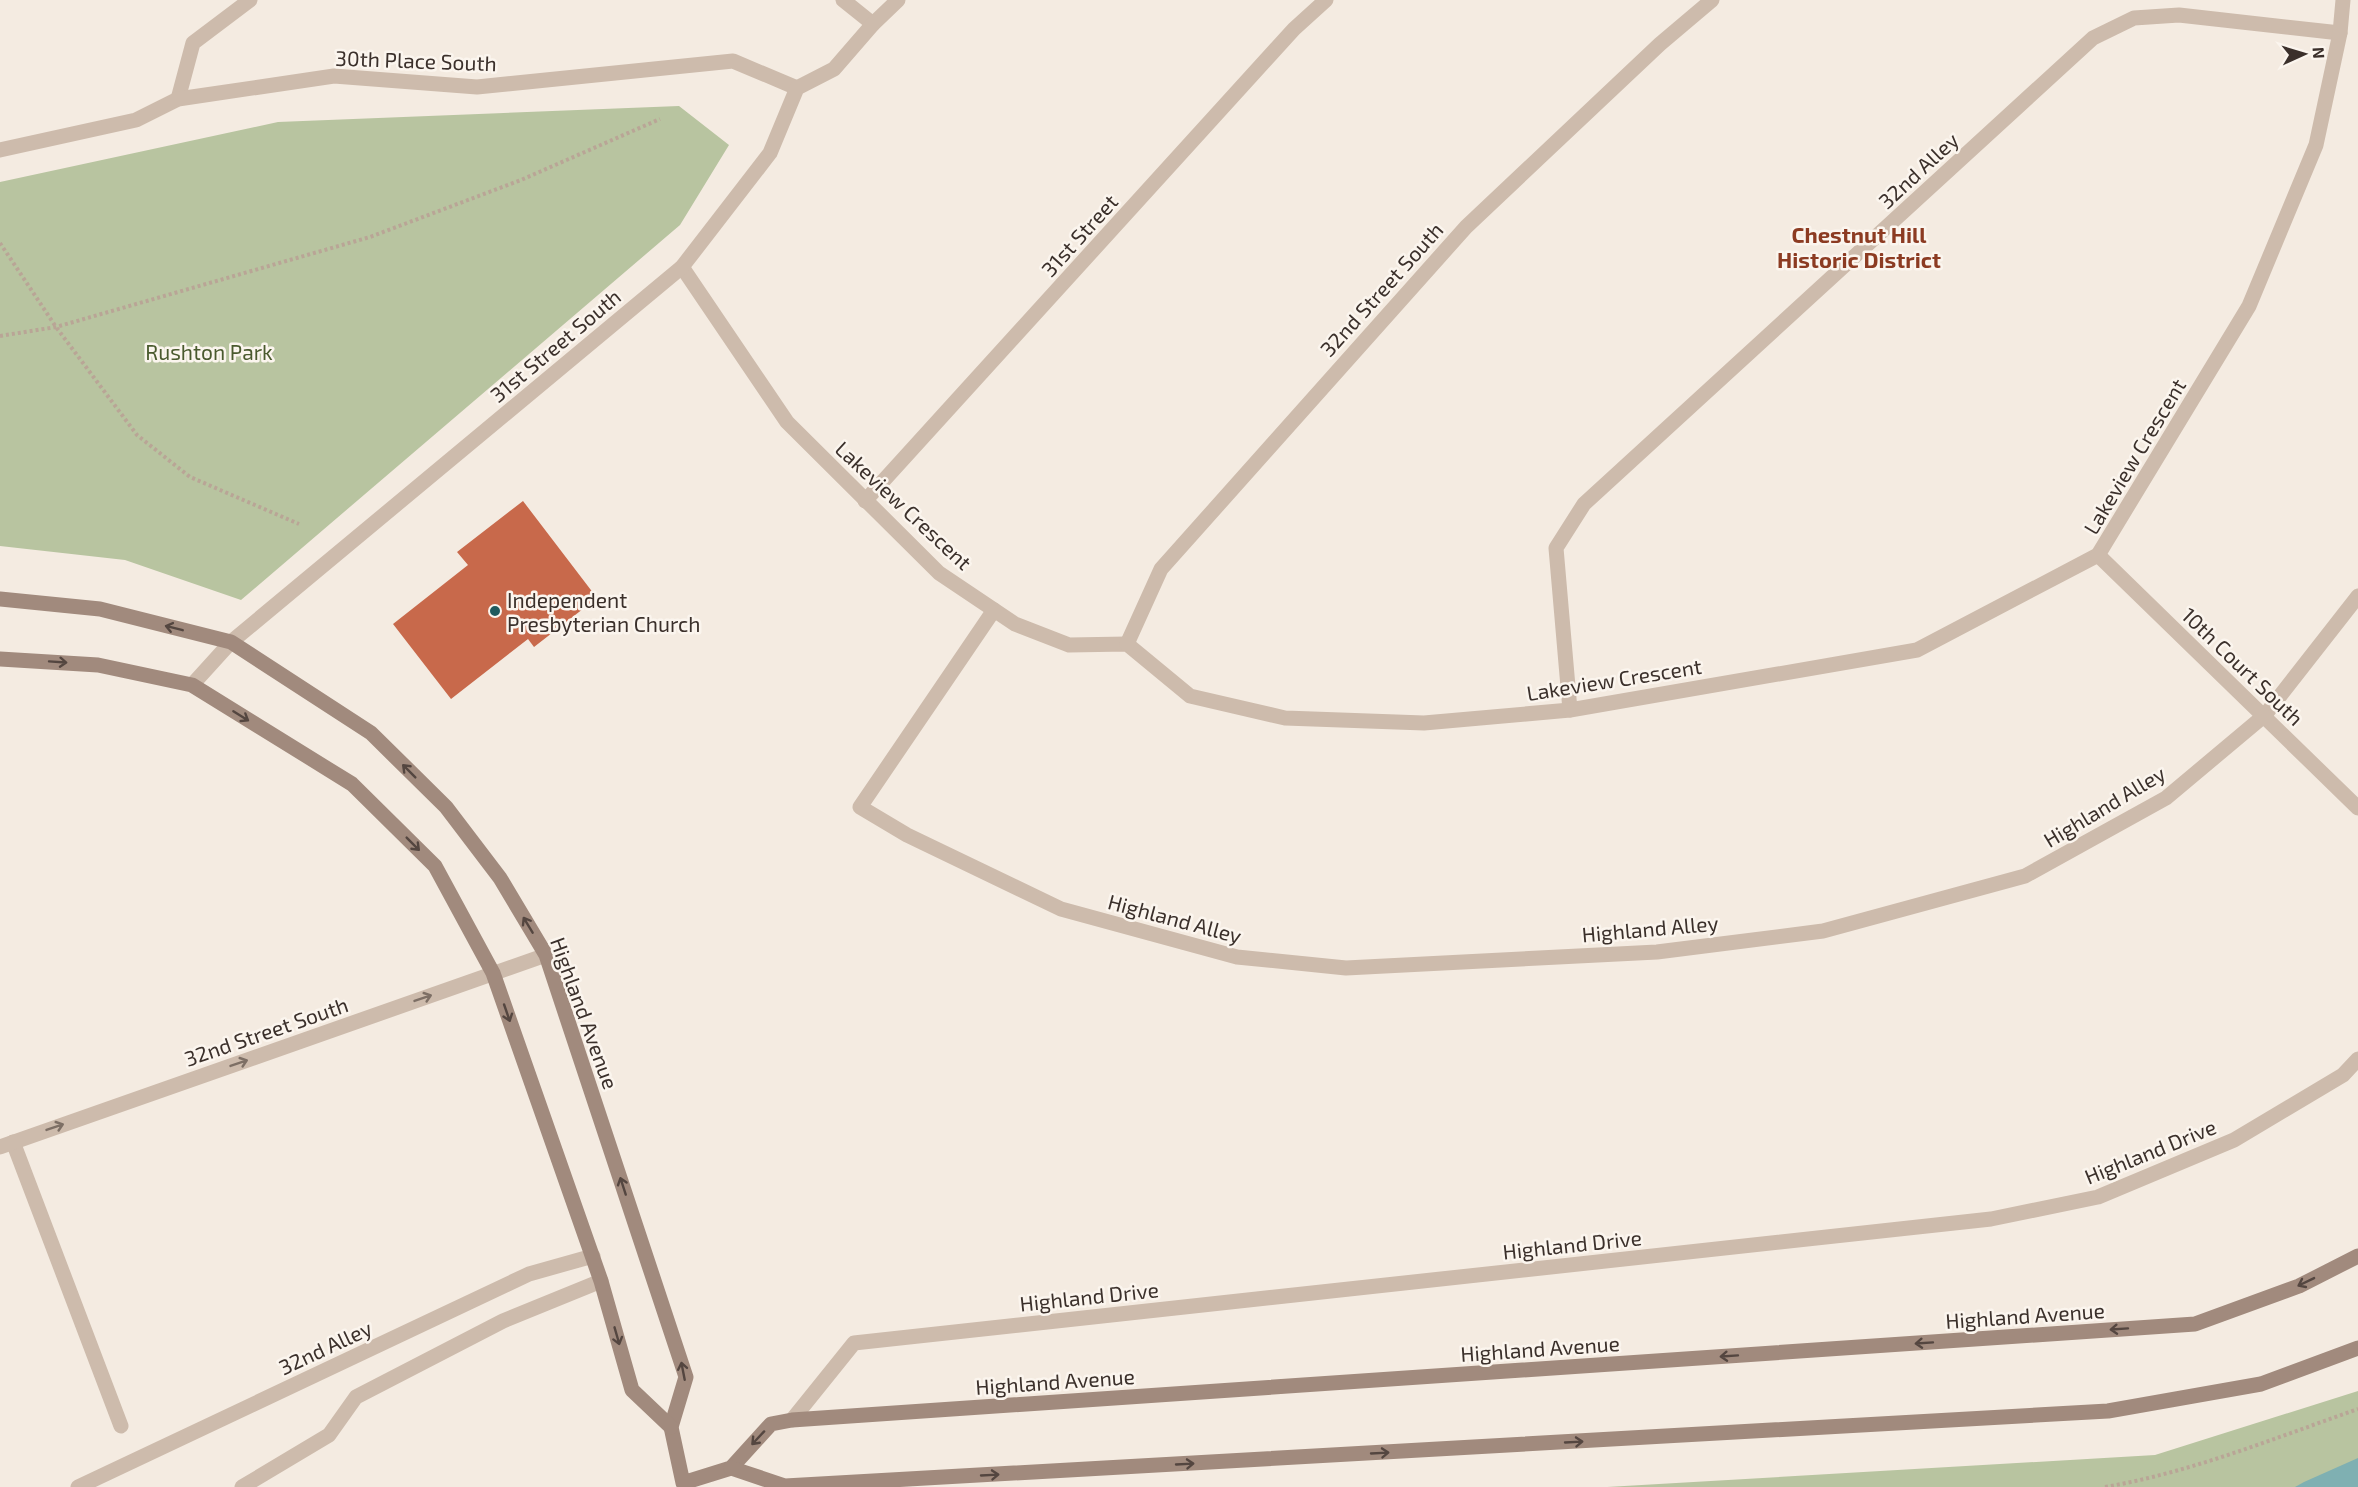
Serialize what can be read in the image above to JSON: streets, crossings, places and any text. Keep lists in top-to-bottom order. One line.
{"streets":{"street":["30th Place South","32nd Alley","31st Street","32nd Street South","31st Street South","Lakeview Crescent","10th Court South","Highland Alley","Highland Avenue","Highland Drive"]},"crossings":[["30th Place South","31st Street South"],["32nd Alley","Lakeview Crescent"],["31st Street","Lakeview Crescent"],["32nd Street South","Lakeview Crescent"],["32nd Street South","Highland Avenue"],["31st Street South","Lakeview Crescent"],["31st Street South","Highland Avenue"],["Lakeview Crescent","10th Court South"],["Lakeview Crescent","Highland Alley"],["10th Court South","Highland Alley"],["Highland Avenue","Highland Drive"]],"one_way":["32nd Street South"],"districts":["Chestnut Hill Historic District"],"parks":["Rushton Park"],"places":["Independent Presbyterian Church"],"north":"right"}
